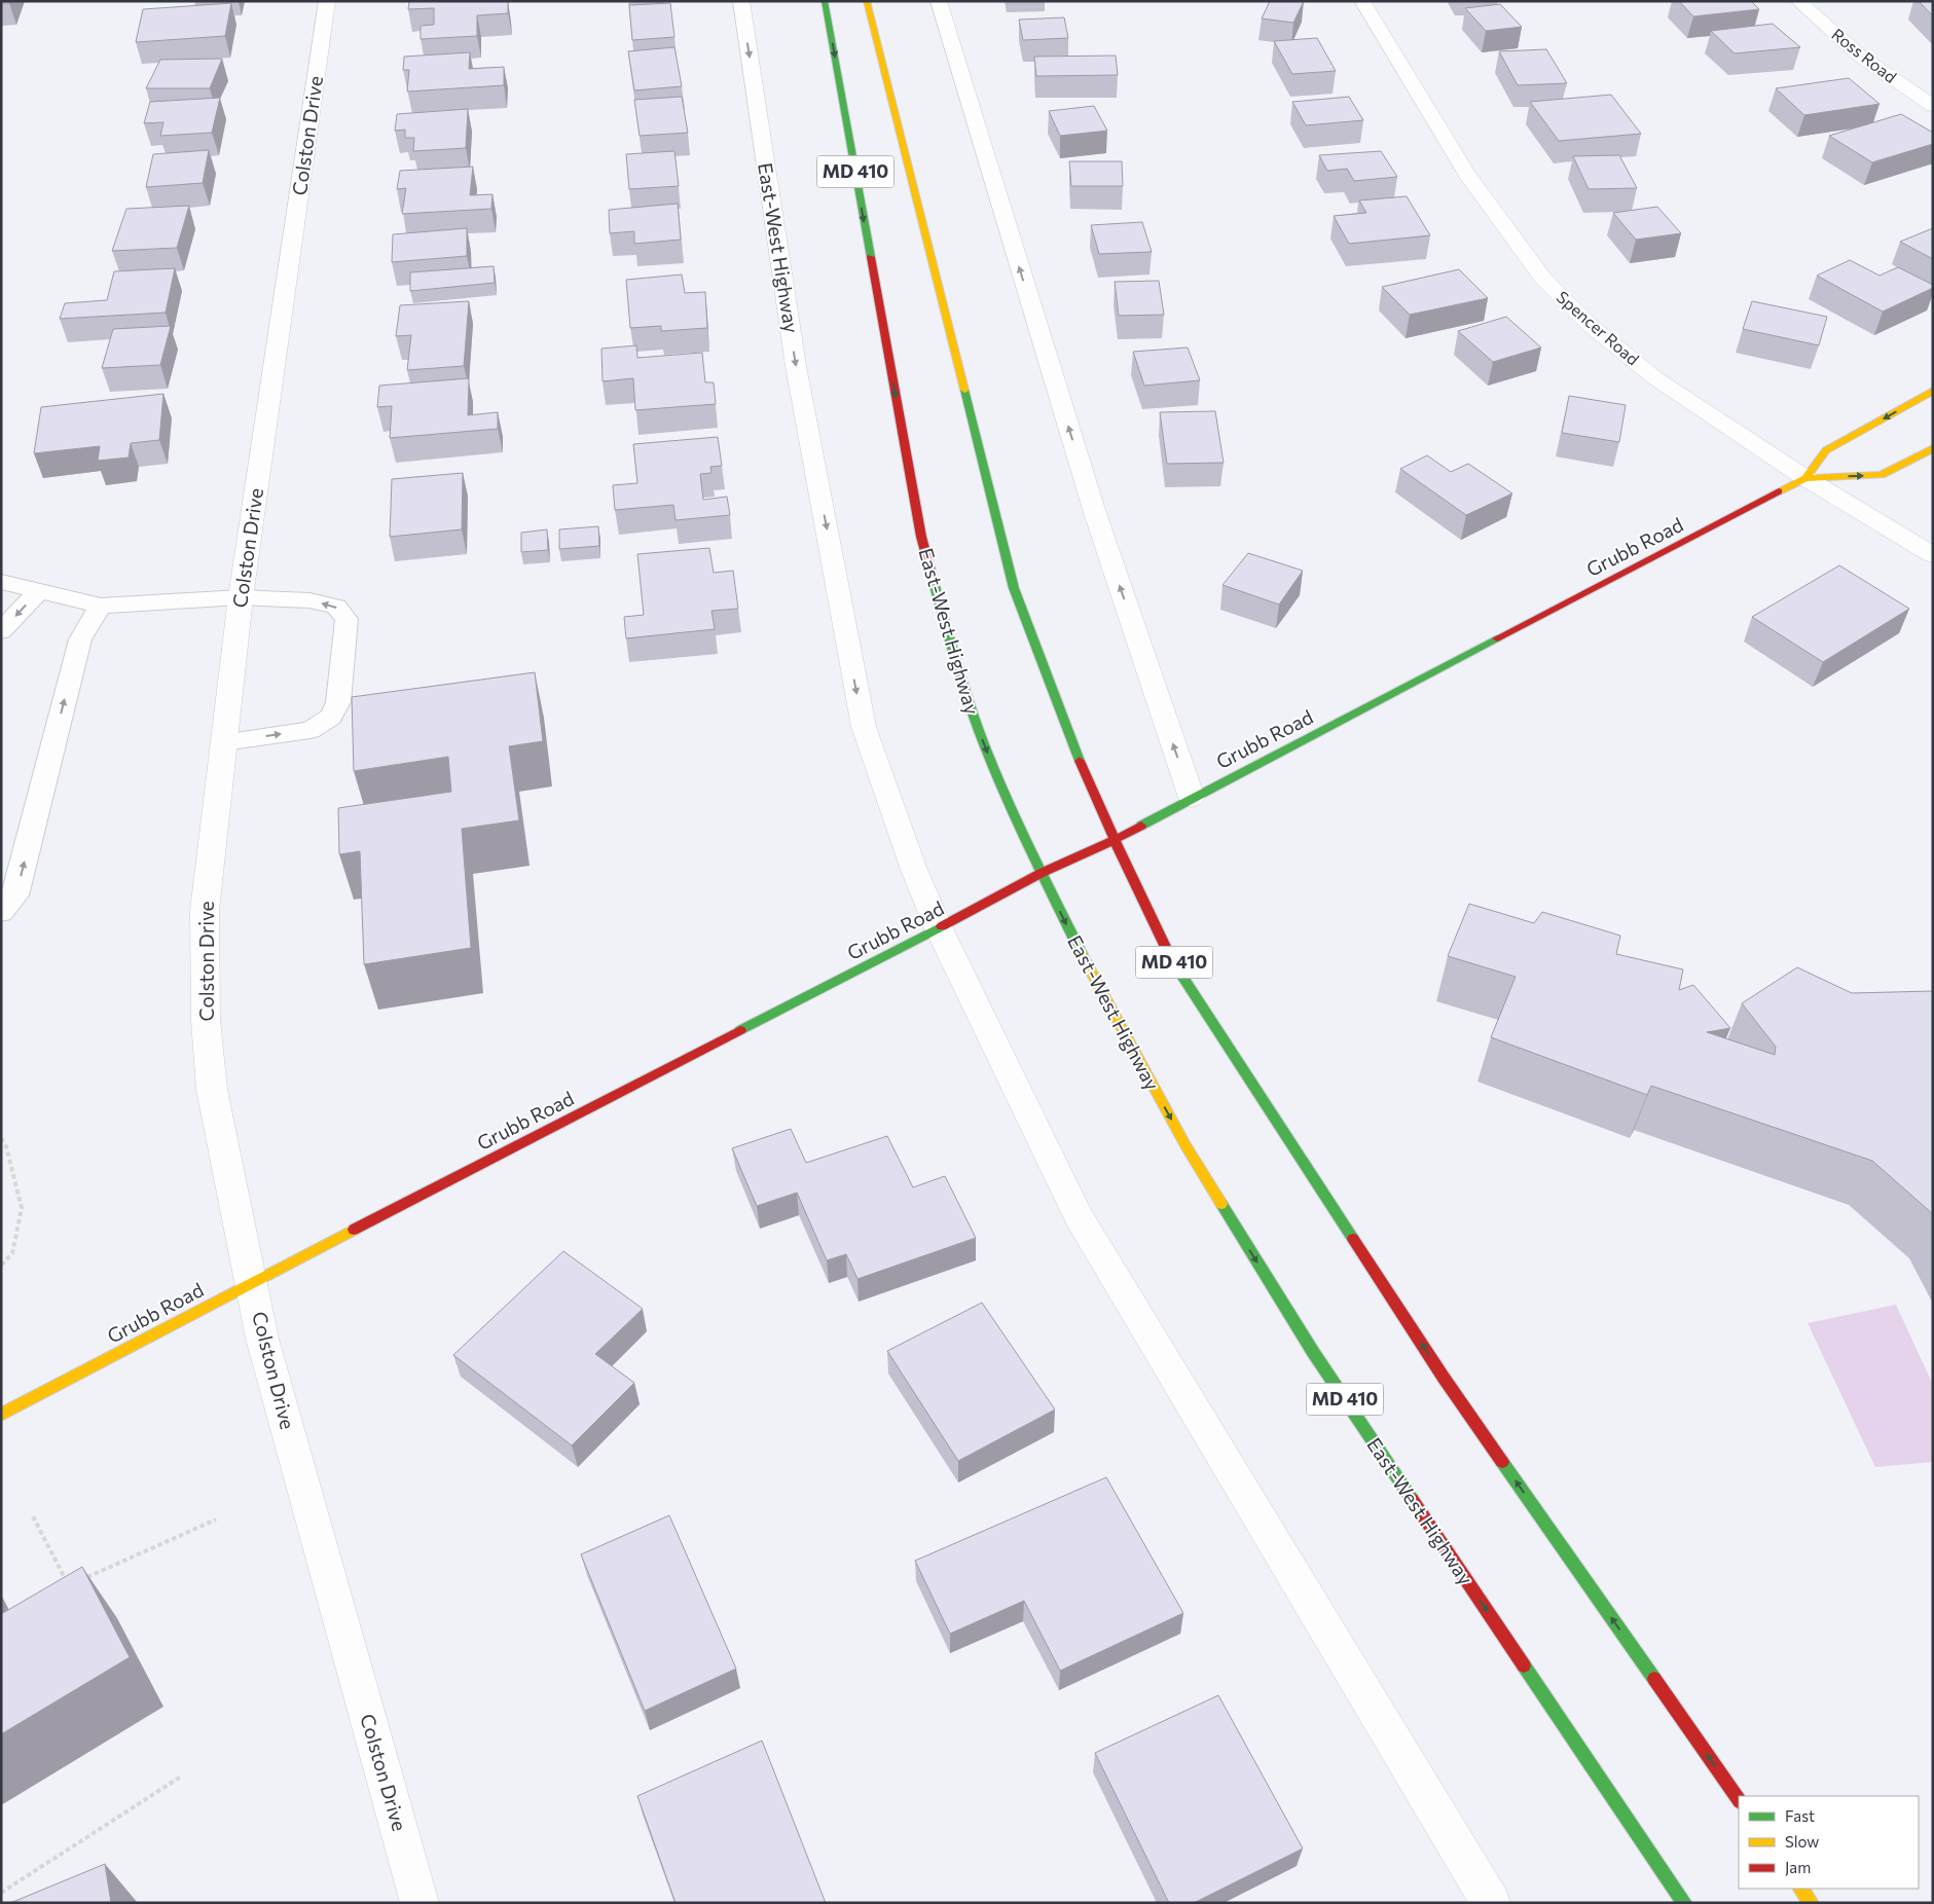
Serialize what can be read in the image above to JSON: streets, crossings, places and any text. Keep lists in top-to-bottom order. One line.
{"streets":{"main road":["MD 410","East-West Highway","Grubb Road"],"street":["Ross Road","Colston Drive","Spencer Road"]},"crossings":[["Colston Drive","Grubb Road"],["MD 410","Grubb Road"],["East-West Highway","Grubb Road"],["Spencer Road","Grubb Road"]],"one_way":["East-West Highway"],"legend":["Fast","Slow","Jam"]}
